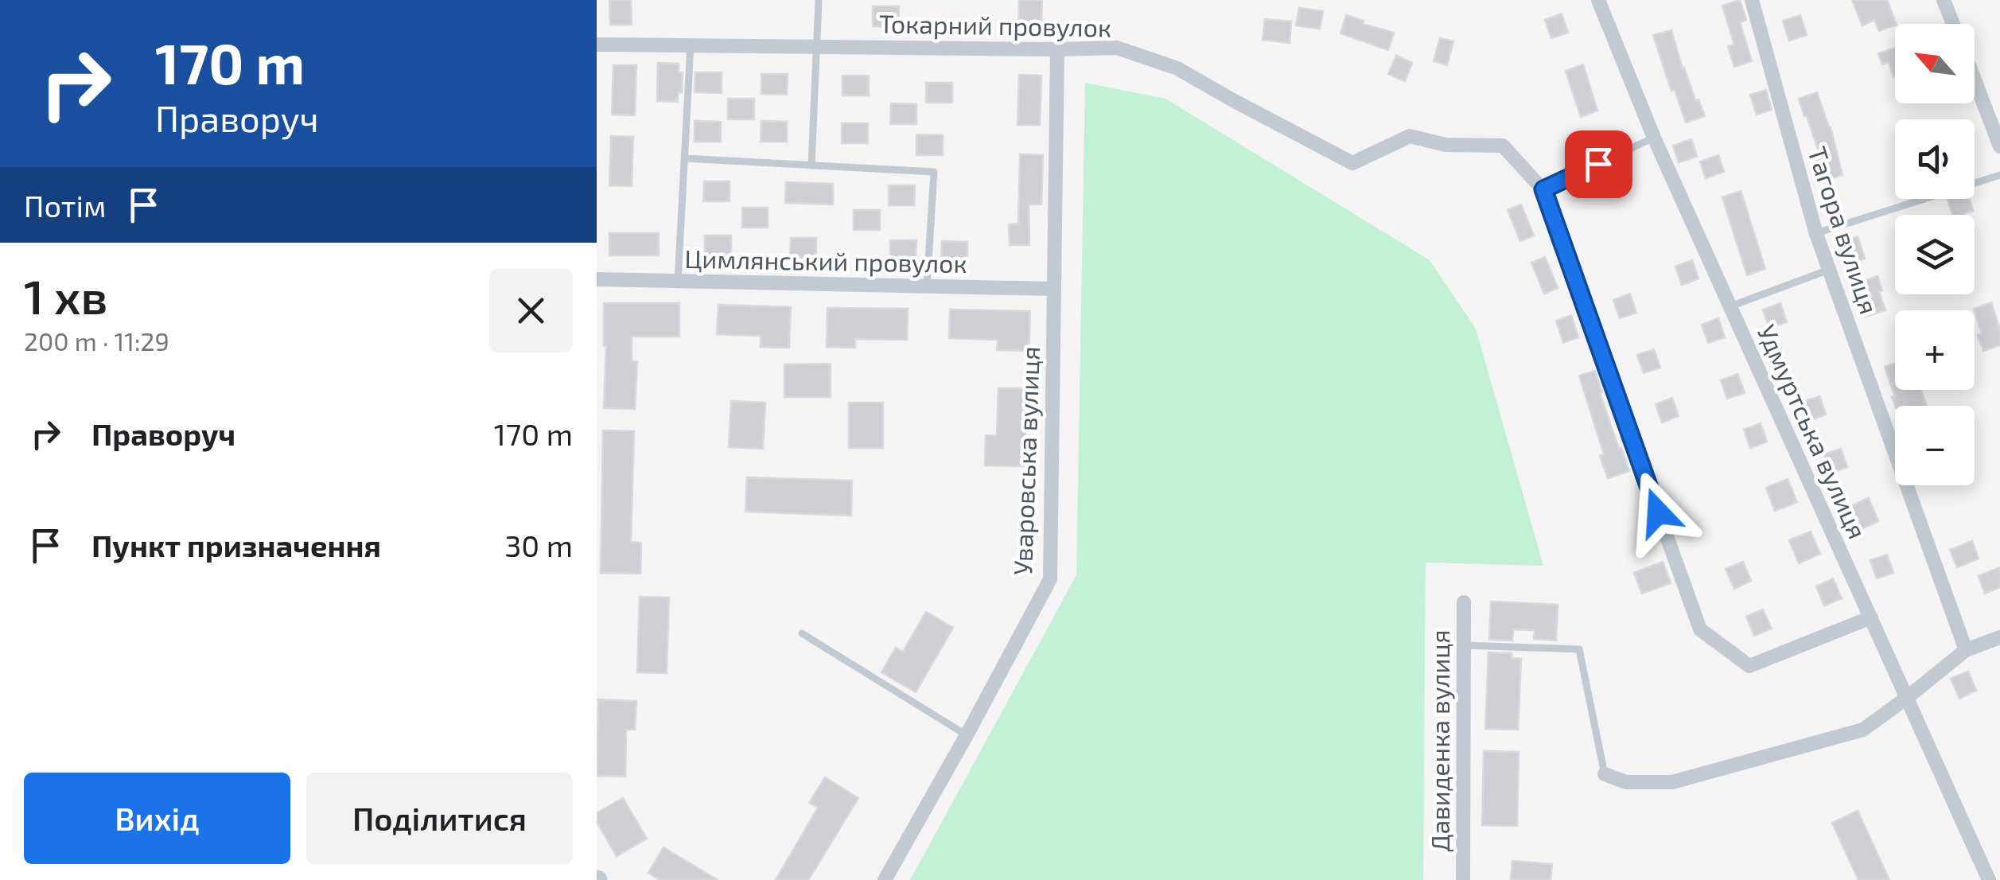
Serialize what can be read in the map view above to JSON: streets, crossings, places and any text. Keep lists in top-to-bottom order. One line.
{"streets":{"street":["Токарний провулок","Тагора вулиця","Цимлянський провулок","Удмуртська вулиця","Уваровська вулиця","Давиденка вулиця"]},"crossings":[["Токарний провулок","Уваровська вулиця"],["Цимлянський провулок","Уваровська вулиця"]],"north":"top left","page":{"turn":["170 m","Праворуч"],"map_buttons":["+","−"],"then":"Потім","heading":["1 хв","200 m · 11:29"],"list":[{"name":"Праворуч","value":"170 m"},{"name":"Пункт призначення","value":"30 m"}],"buttons":["Вихід","Поділитися"]}}
